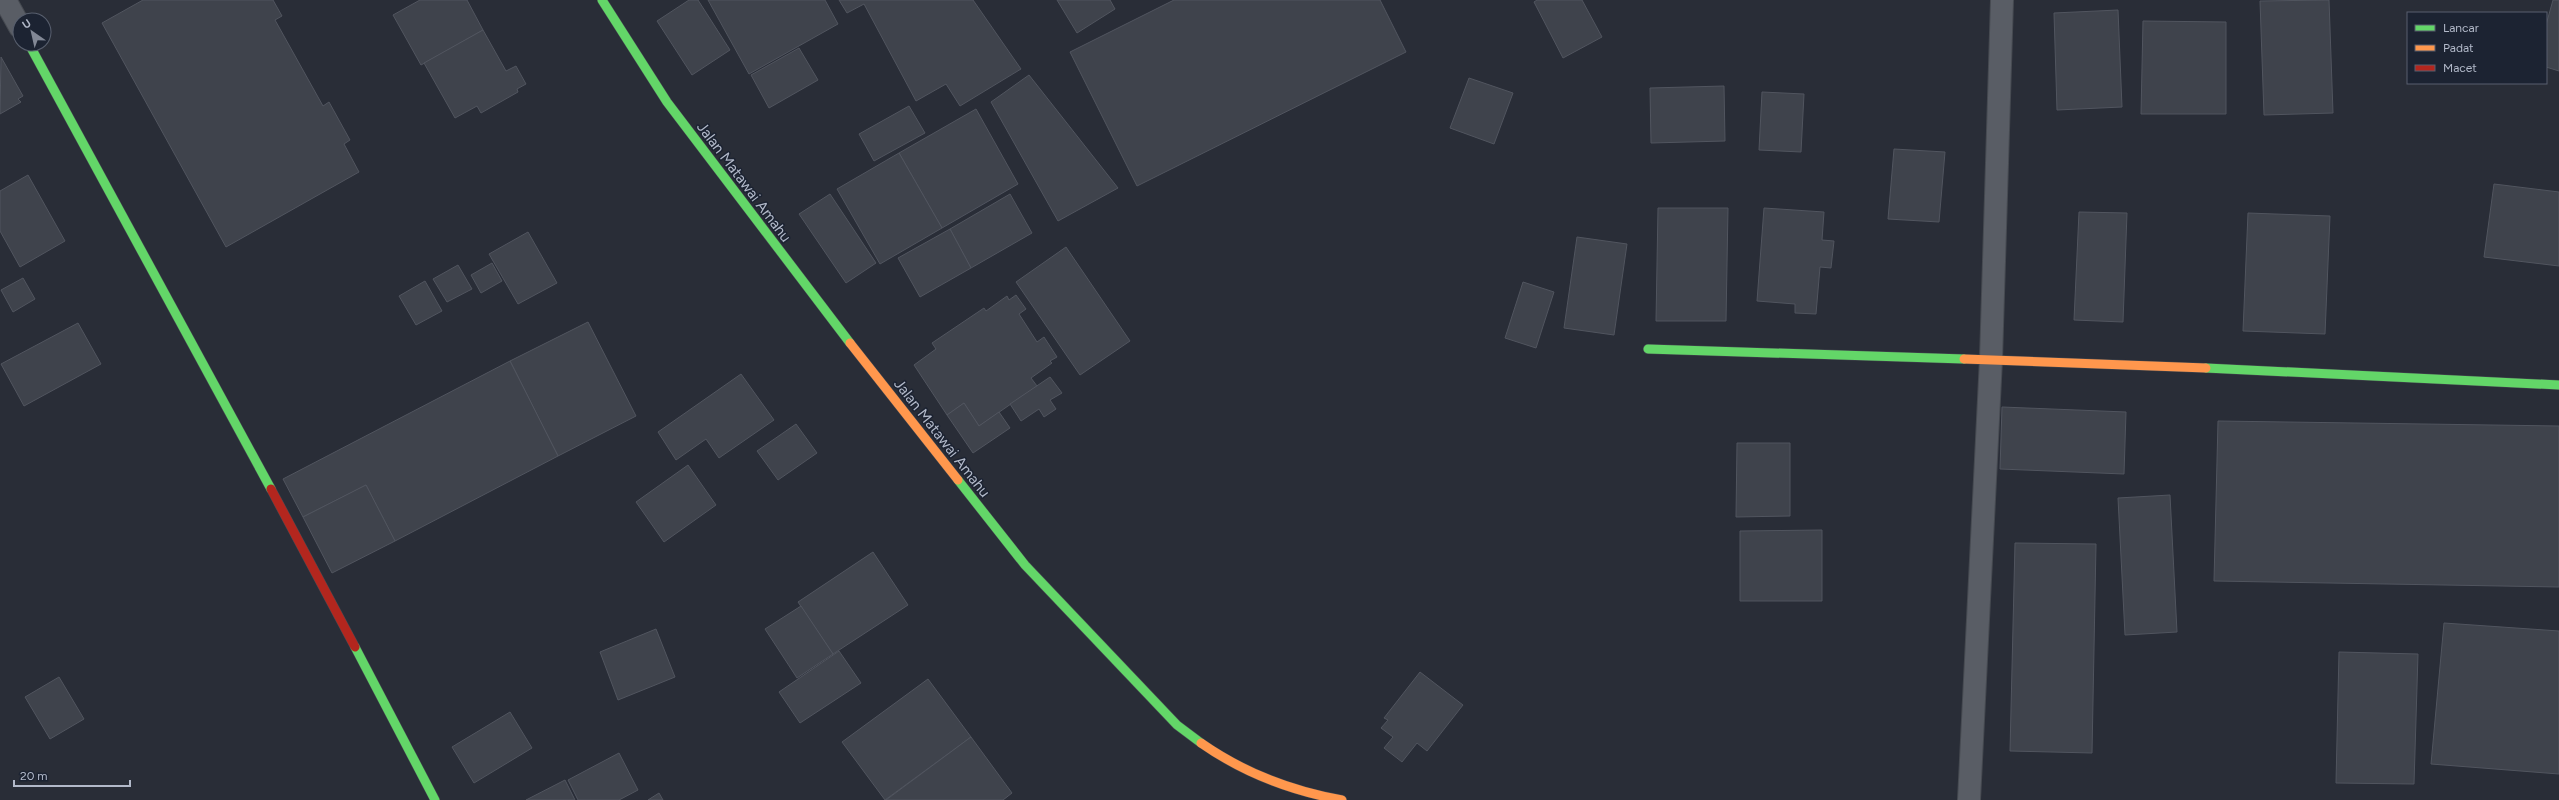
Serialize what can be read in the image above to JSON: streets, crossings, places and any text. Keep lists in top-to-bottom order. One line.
{"streets":{"main road":["Jalan Matawai Amahu"]},"legend":["Lancar","Padat","Macet"],"scale_bar":"20 m","north":"top left"}
